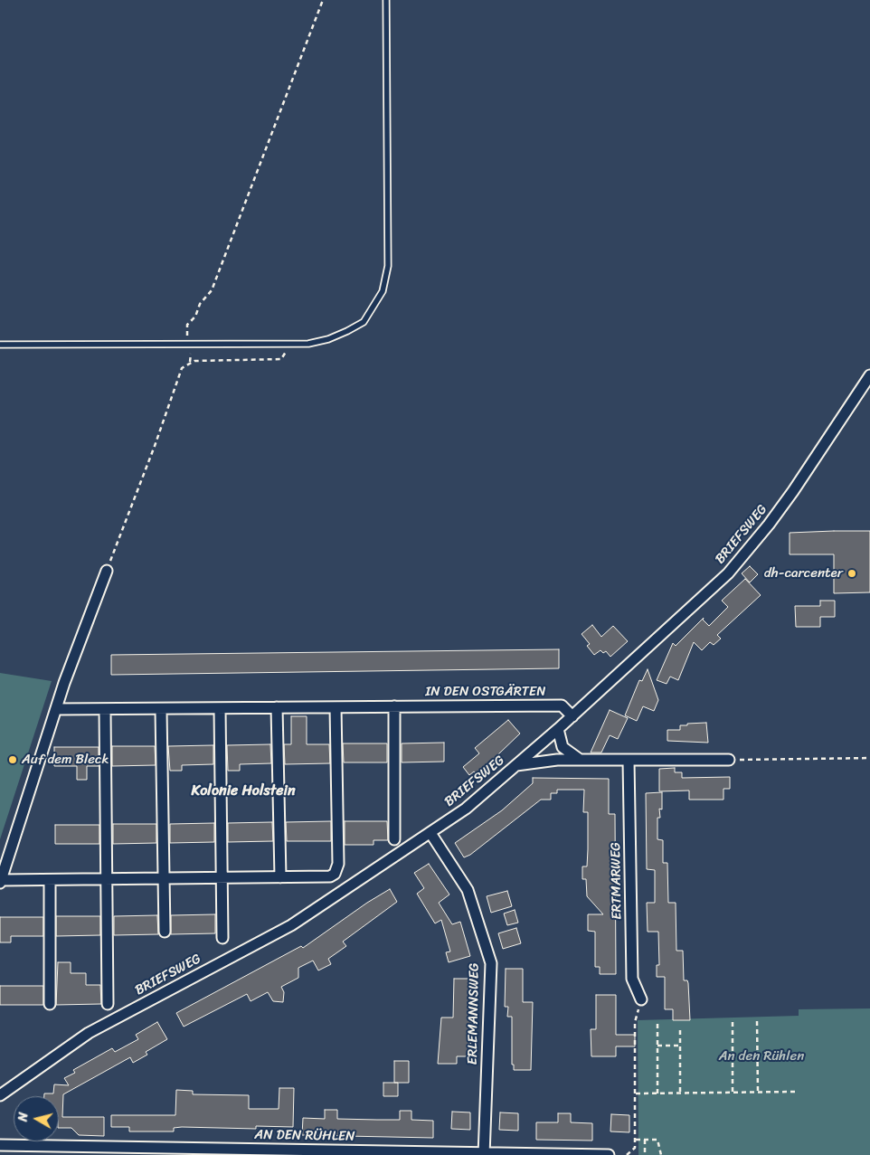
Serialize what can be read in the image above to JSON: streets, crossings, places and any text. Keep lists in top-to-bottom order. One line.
{"streets":{"street":["BRIEFSWEG","IN DEN OSTGÄRTEN","ERTMARWEG","ERLEMANNSWEG","AN DEN RÜHLEN"]},"crossings":[["BRIEFSWEG","IN DEN OSTGÄRTEN"],["BRIEFSWEG","ERLEMANNSWEG"],["ERLEMANNSWEG","AN DEN RÜHLEN"]],"districts":["Kolonie Holstein"],"parks":["An den Rühlen"],"places":["dh-carcenter","Auf dem Bleck"],"north":"left"}
